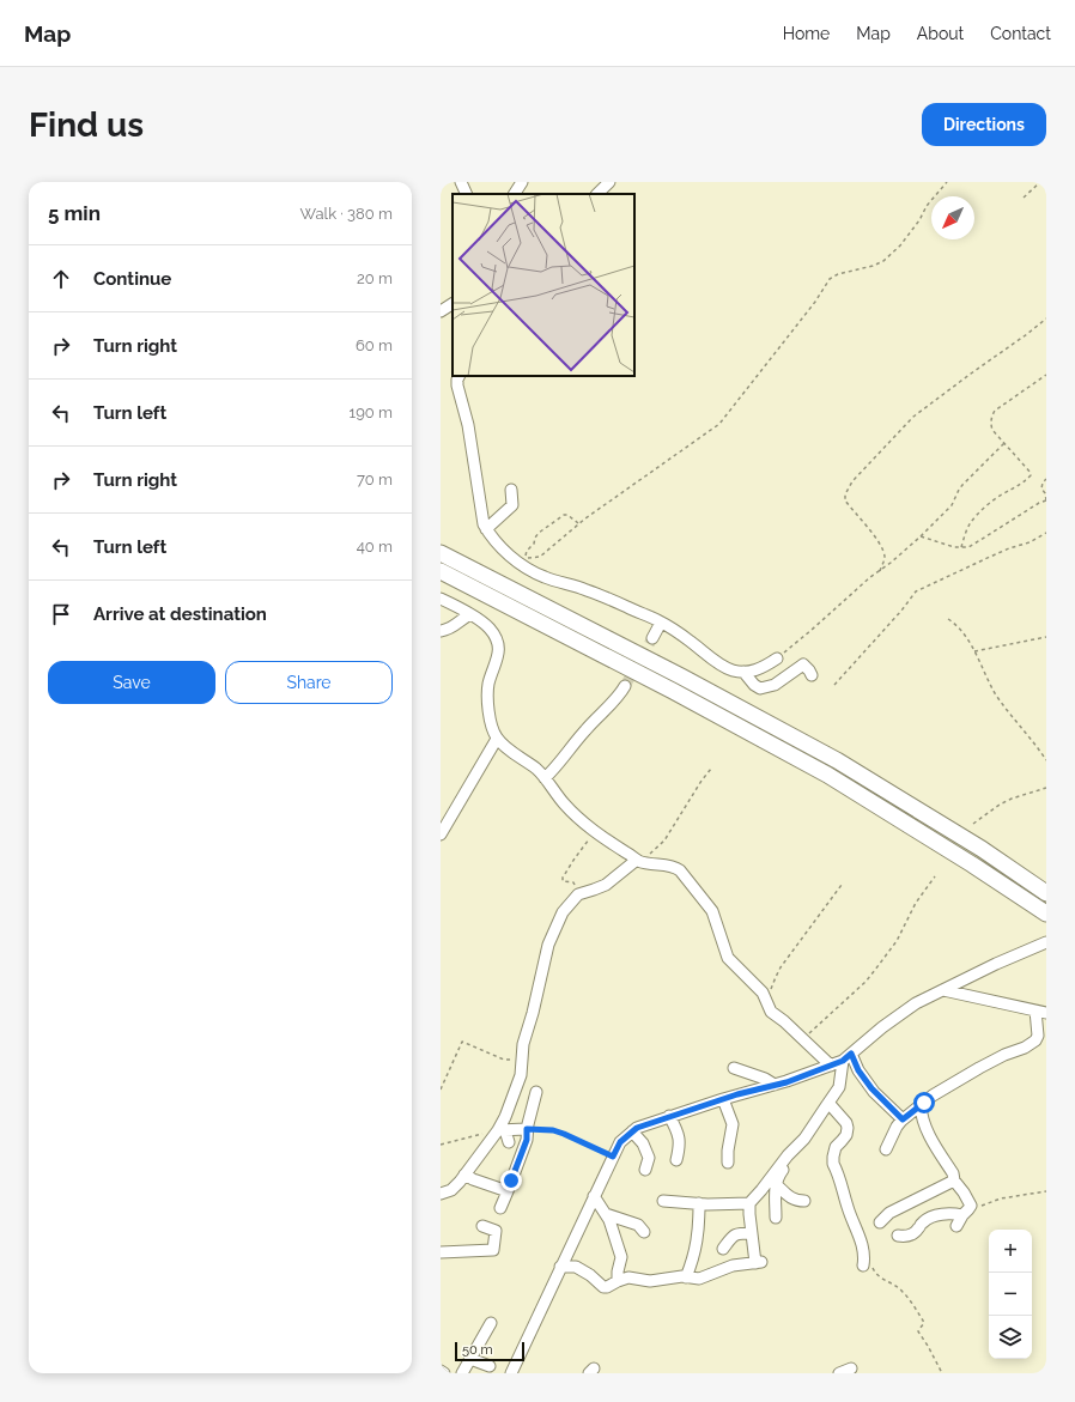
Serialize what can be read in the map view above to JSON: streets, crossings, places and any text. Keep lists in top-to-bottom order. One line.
{"scale_bar":"50 m","north":"bottom left","page":{"header":"Map","nav":["Home","Map","About","Contact"],"buttons":["Directions",["Save","Share"]],"title":"Find us","heading":["5 min","Walk · 380 m"],"list":[["Continue","20 m"],["Turn right","60 m"],["Turn left","190 m"],["Turn right","70 m"],["Turn left","40 m"],"Arrive at destination"],"map_buttons":["+","−"],"scale":"50 m"}}
